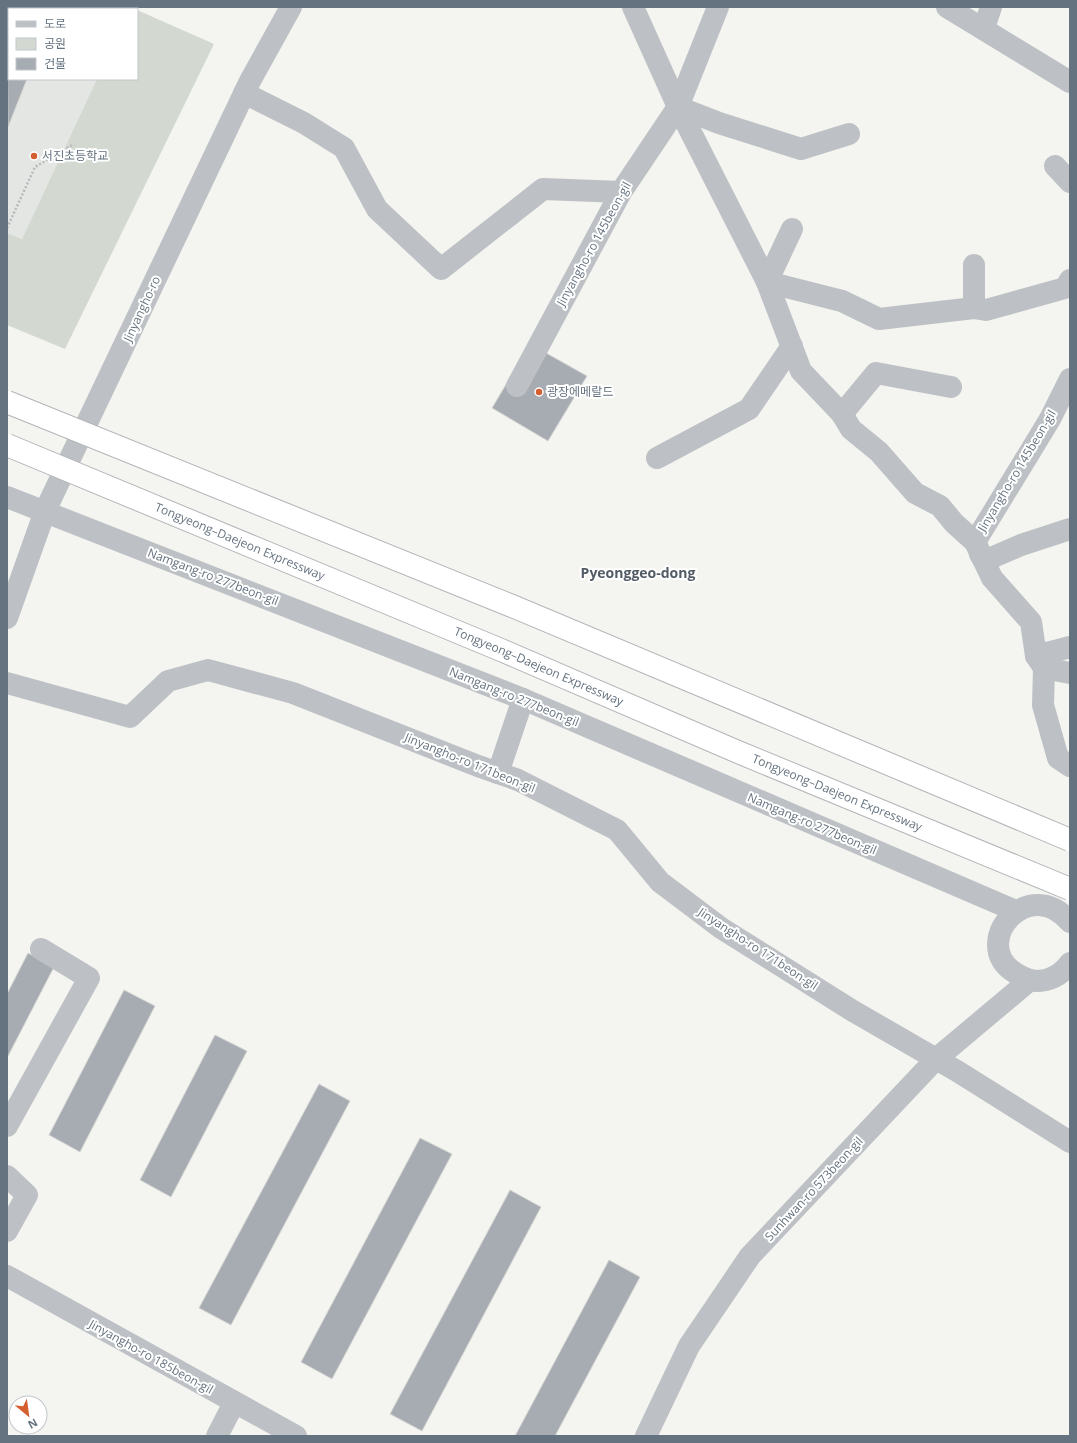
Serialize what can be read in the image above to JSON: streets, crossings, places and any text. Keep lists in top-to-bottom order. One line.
{"streets":{"highway":["Tongyeong–Daejeon Expressway"],"street":["Jinyangho-ro 145beon-gil","Jinyangho-ro","Namgang-ro 277beon-gil","Jinyangho-ro 171beon-gil","Sunhwan-ro 573beon-gil","Jinyangho-ro 185beon-gil"]},"crossings":[["Jinyangho-ro","Namgang-ro 277beon-gil"],["Jinyangho-ro 171beon-gil","Sunhwan-ro 573beon-gil"]],"districts":["Pyeonggeo-dong"],"places":["서진초등학교","광장에메랄드"],"legend":["도로","공원","건물"],"north":"bottom right"}
